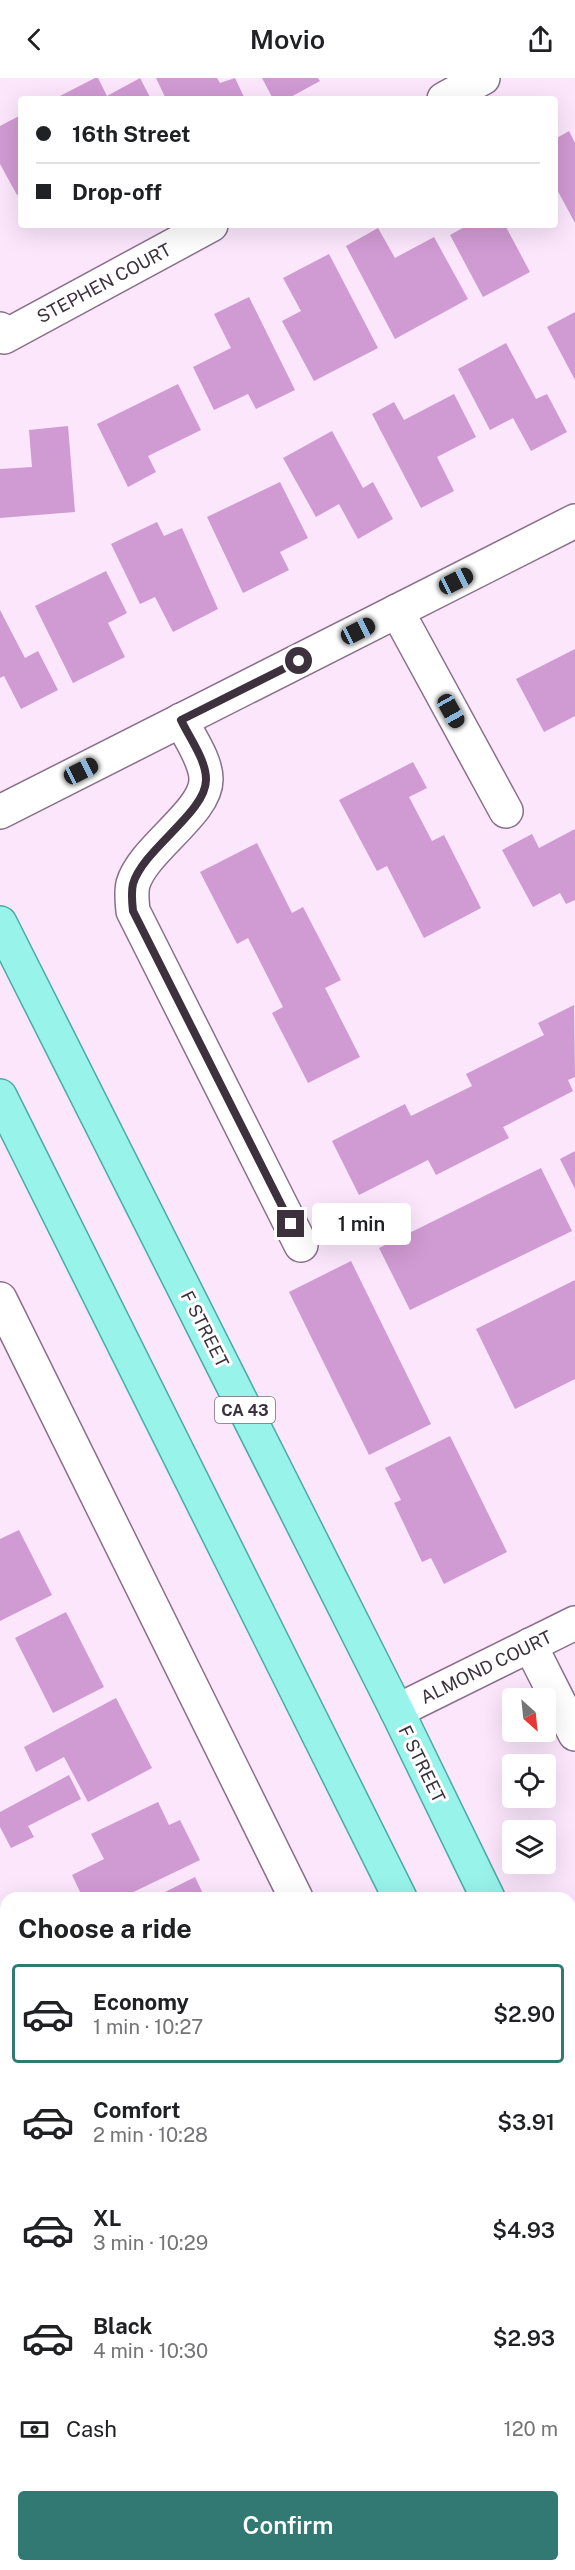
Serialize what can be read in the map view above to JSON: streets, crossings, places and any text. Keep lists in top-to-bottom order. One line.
{"streets":{"main road":["F STREET","CA 43"],"street":["STEPHEN COURT","ALMOND COURT"]},"crossings":[["F STREET","ALMOND COURT"]],"north":"bottom right","page":{"header":"Movio","banner":["16th Street","Drop-off"],"bubble":"1 min","heading":"Choose a ride","list":[{"name":"Economy","note":"1 min · 10:27","value":"$2.90"},{"name":"Comfort","note":"2 min · 10:28","value":"$3.91"},{"name":"XL","note":"3 min · 10:29","value":"$4.93"},{"name":"Black","note":"4 min · 10:30","value":"$2.93"}],"pay":["Cash","120 m"],"buttons":"Confirm"}}
